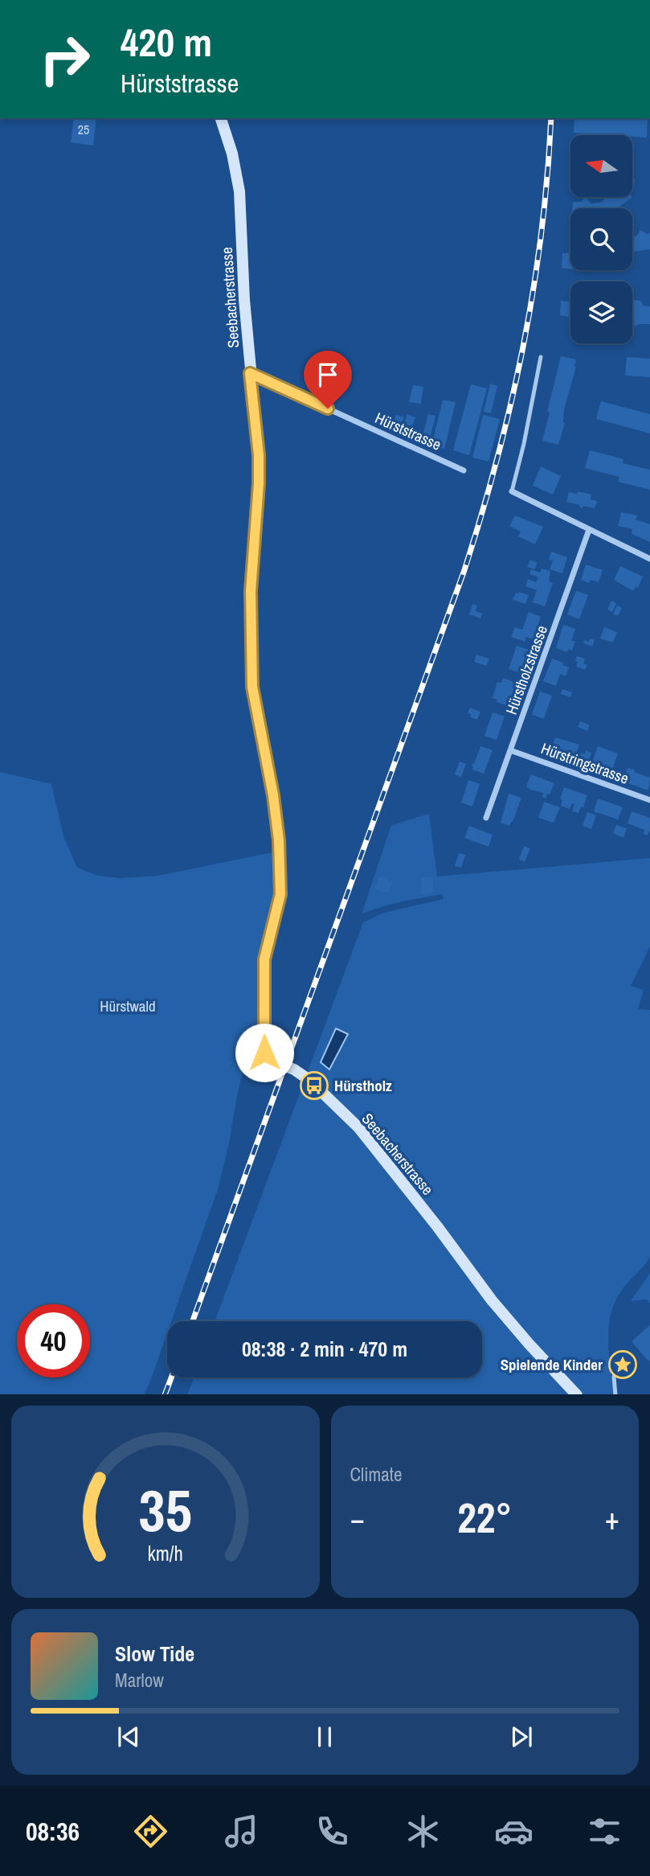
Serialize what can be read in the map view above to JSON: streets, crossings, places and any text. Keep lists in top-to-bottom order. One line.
{"streets":{"street":["Seebacherstrasse","Hürststrasse","Hürstholzstrasse","Hürstringstrasse"]},"crossings":[["Seebacherstrasse","Hürststrasse"],["Hürstholzstrasse","Hürstringstrasse"]],"parks":["Hürstwald"],"places":{"bus stop":["Hürstholz"],"place":["Spielende Kinder"]},"house_numbers":["25"],"north":"left","page":{"turn":["420 m","Hürststrasse"],"limit":"40","trip":"08:38 · 2 min · 470 m","tile":"Climate","heat":["−","22°","+"],"song":["Slow Tide","Marlow"],"tabs":"08:36","gauge":["35","km/h"]}}
